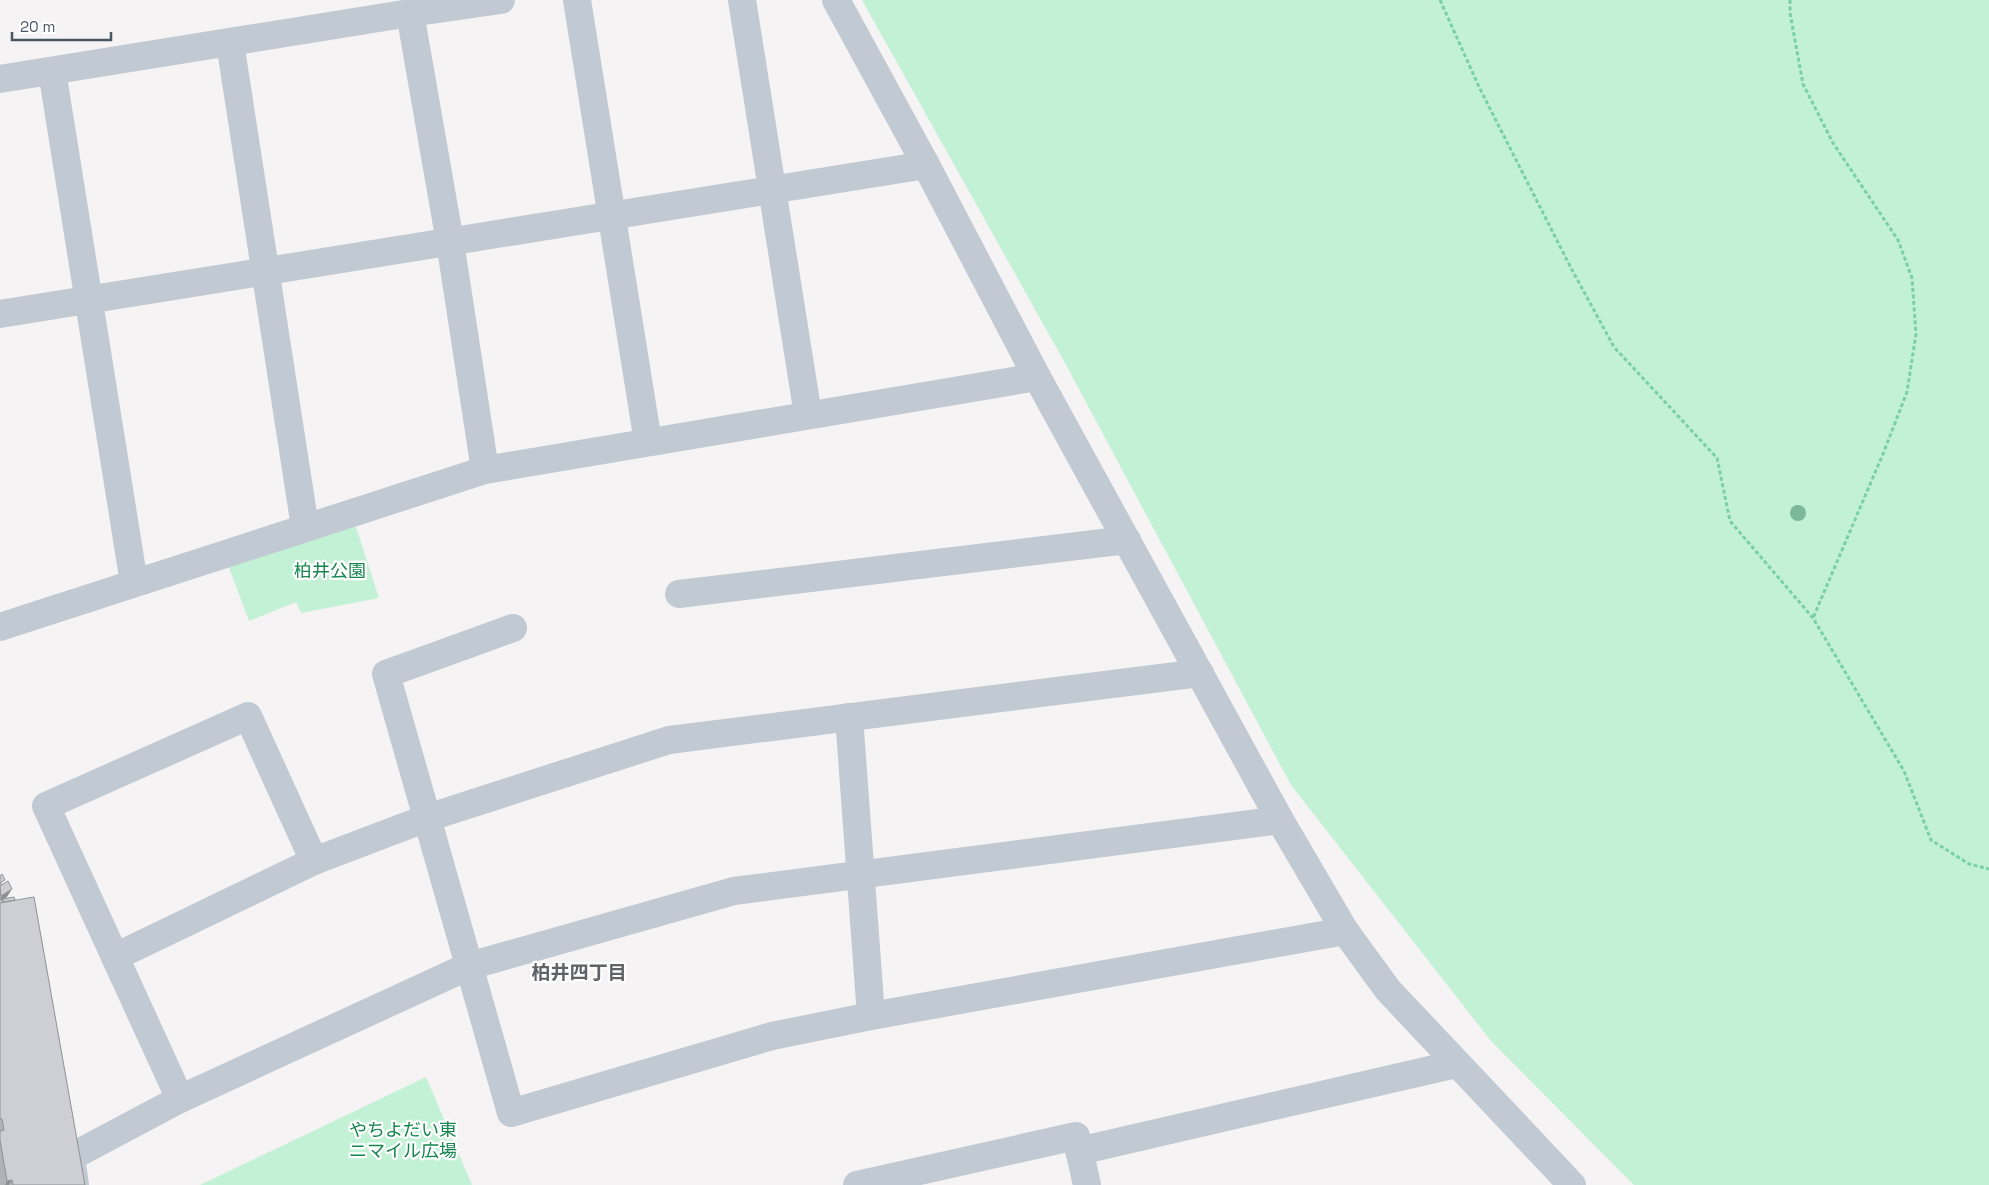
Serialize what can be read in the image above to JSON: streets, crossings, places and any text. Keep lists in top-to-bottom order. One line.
{"districts":["柏井四丁目"],"parks":["柏井公園","やちよだい東 ニマイル広場"],"scale_bar":"20 m"}
